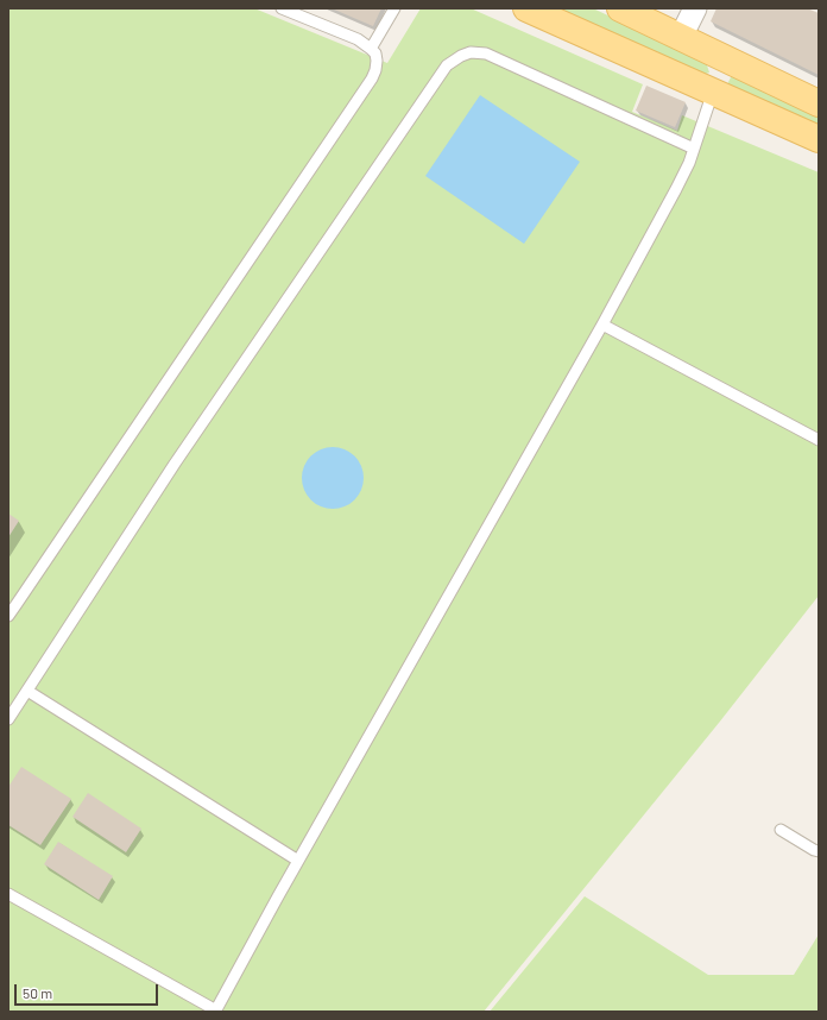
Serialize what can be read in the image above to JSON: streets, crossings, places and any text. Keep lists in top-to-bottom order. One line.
{"scale_bar":"50 m"}
